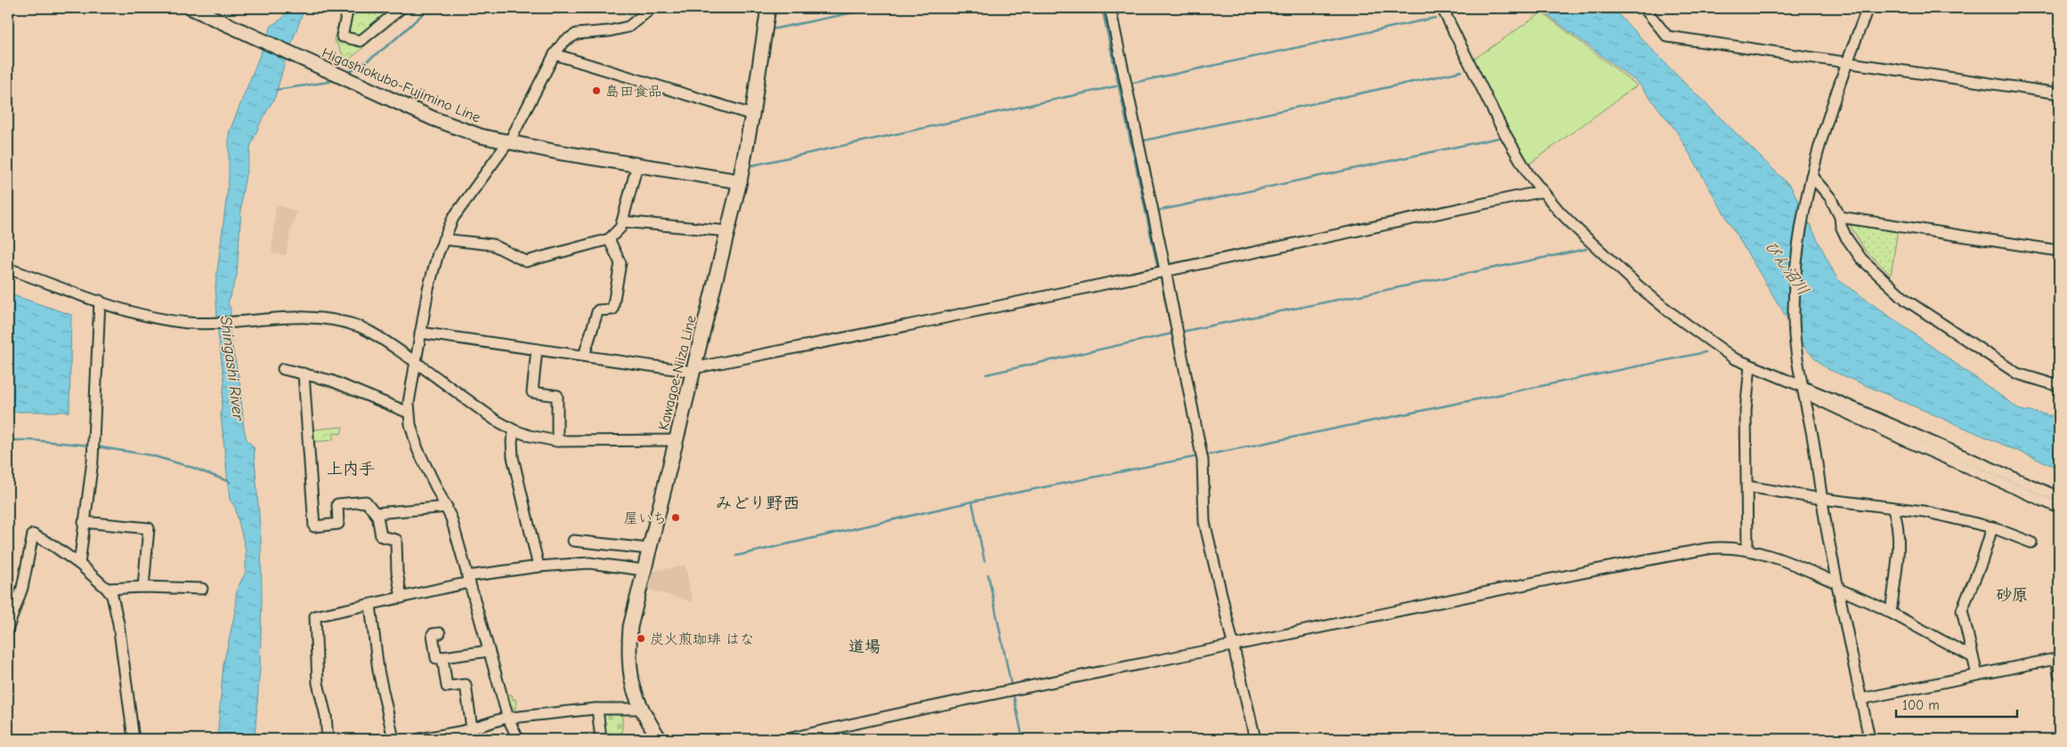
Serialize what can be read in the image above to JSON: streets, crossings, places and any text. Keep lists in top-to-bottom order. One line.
{"streets":{"main road":["Higashiokubo-Fujimino Line","Kawagoe-Niiza Line"]},"crossings":[["Higashiokubo-Fujimino Line","Kawagoe-Niiza Line"]],"districts":["上内手","みどり野西","砂原","道場"],"water":["びん沼川","Shingashi River"],"places":["島田食品","屋いち","炭火煎珈琲 はな"],"scale_bar":"100 m"}
